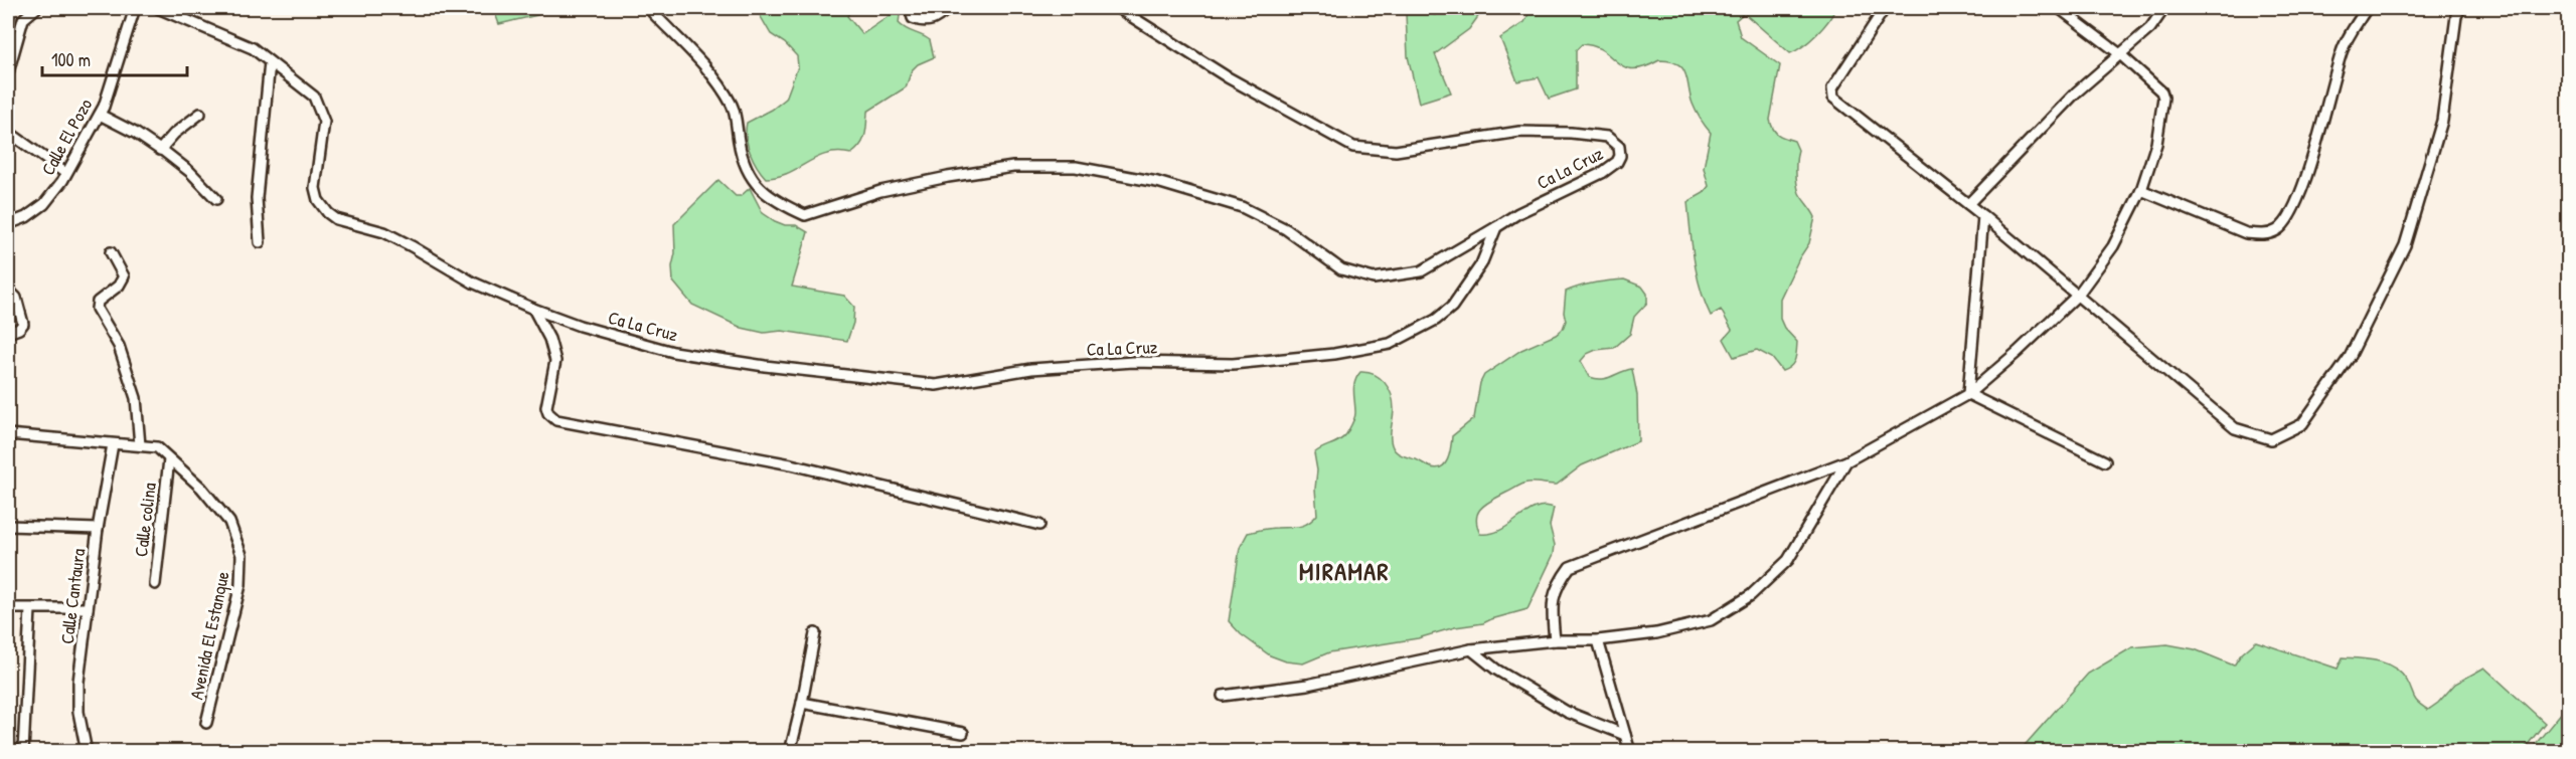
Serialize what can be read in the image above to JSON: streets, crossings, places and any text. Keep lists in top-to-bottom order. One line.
{"streets":{"street":["Calle El Pozo","Ca La Cruz","Calle colina","Calle Cantaura","Avenida El Estanque"]},"crossings":[["Calle colina","Avenida El Estanque"],["Calle Cantaura","Avenida El Estanque"]],"districts":["MIRAMAR"],"scale_bar":"100 m"}
